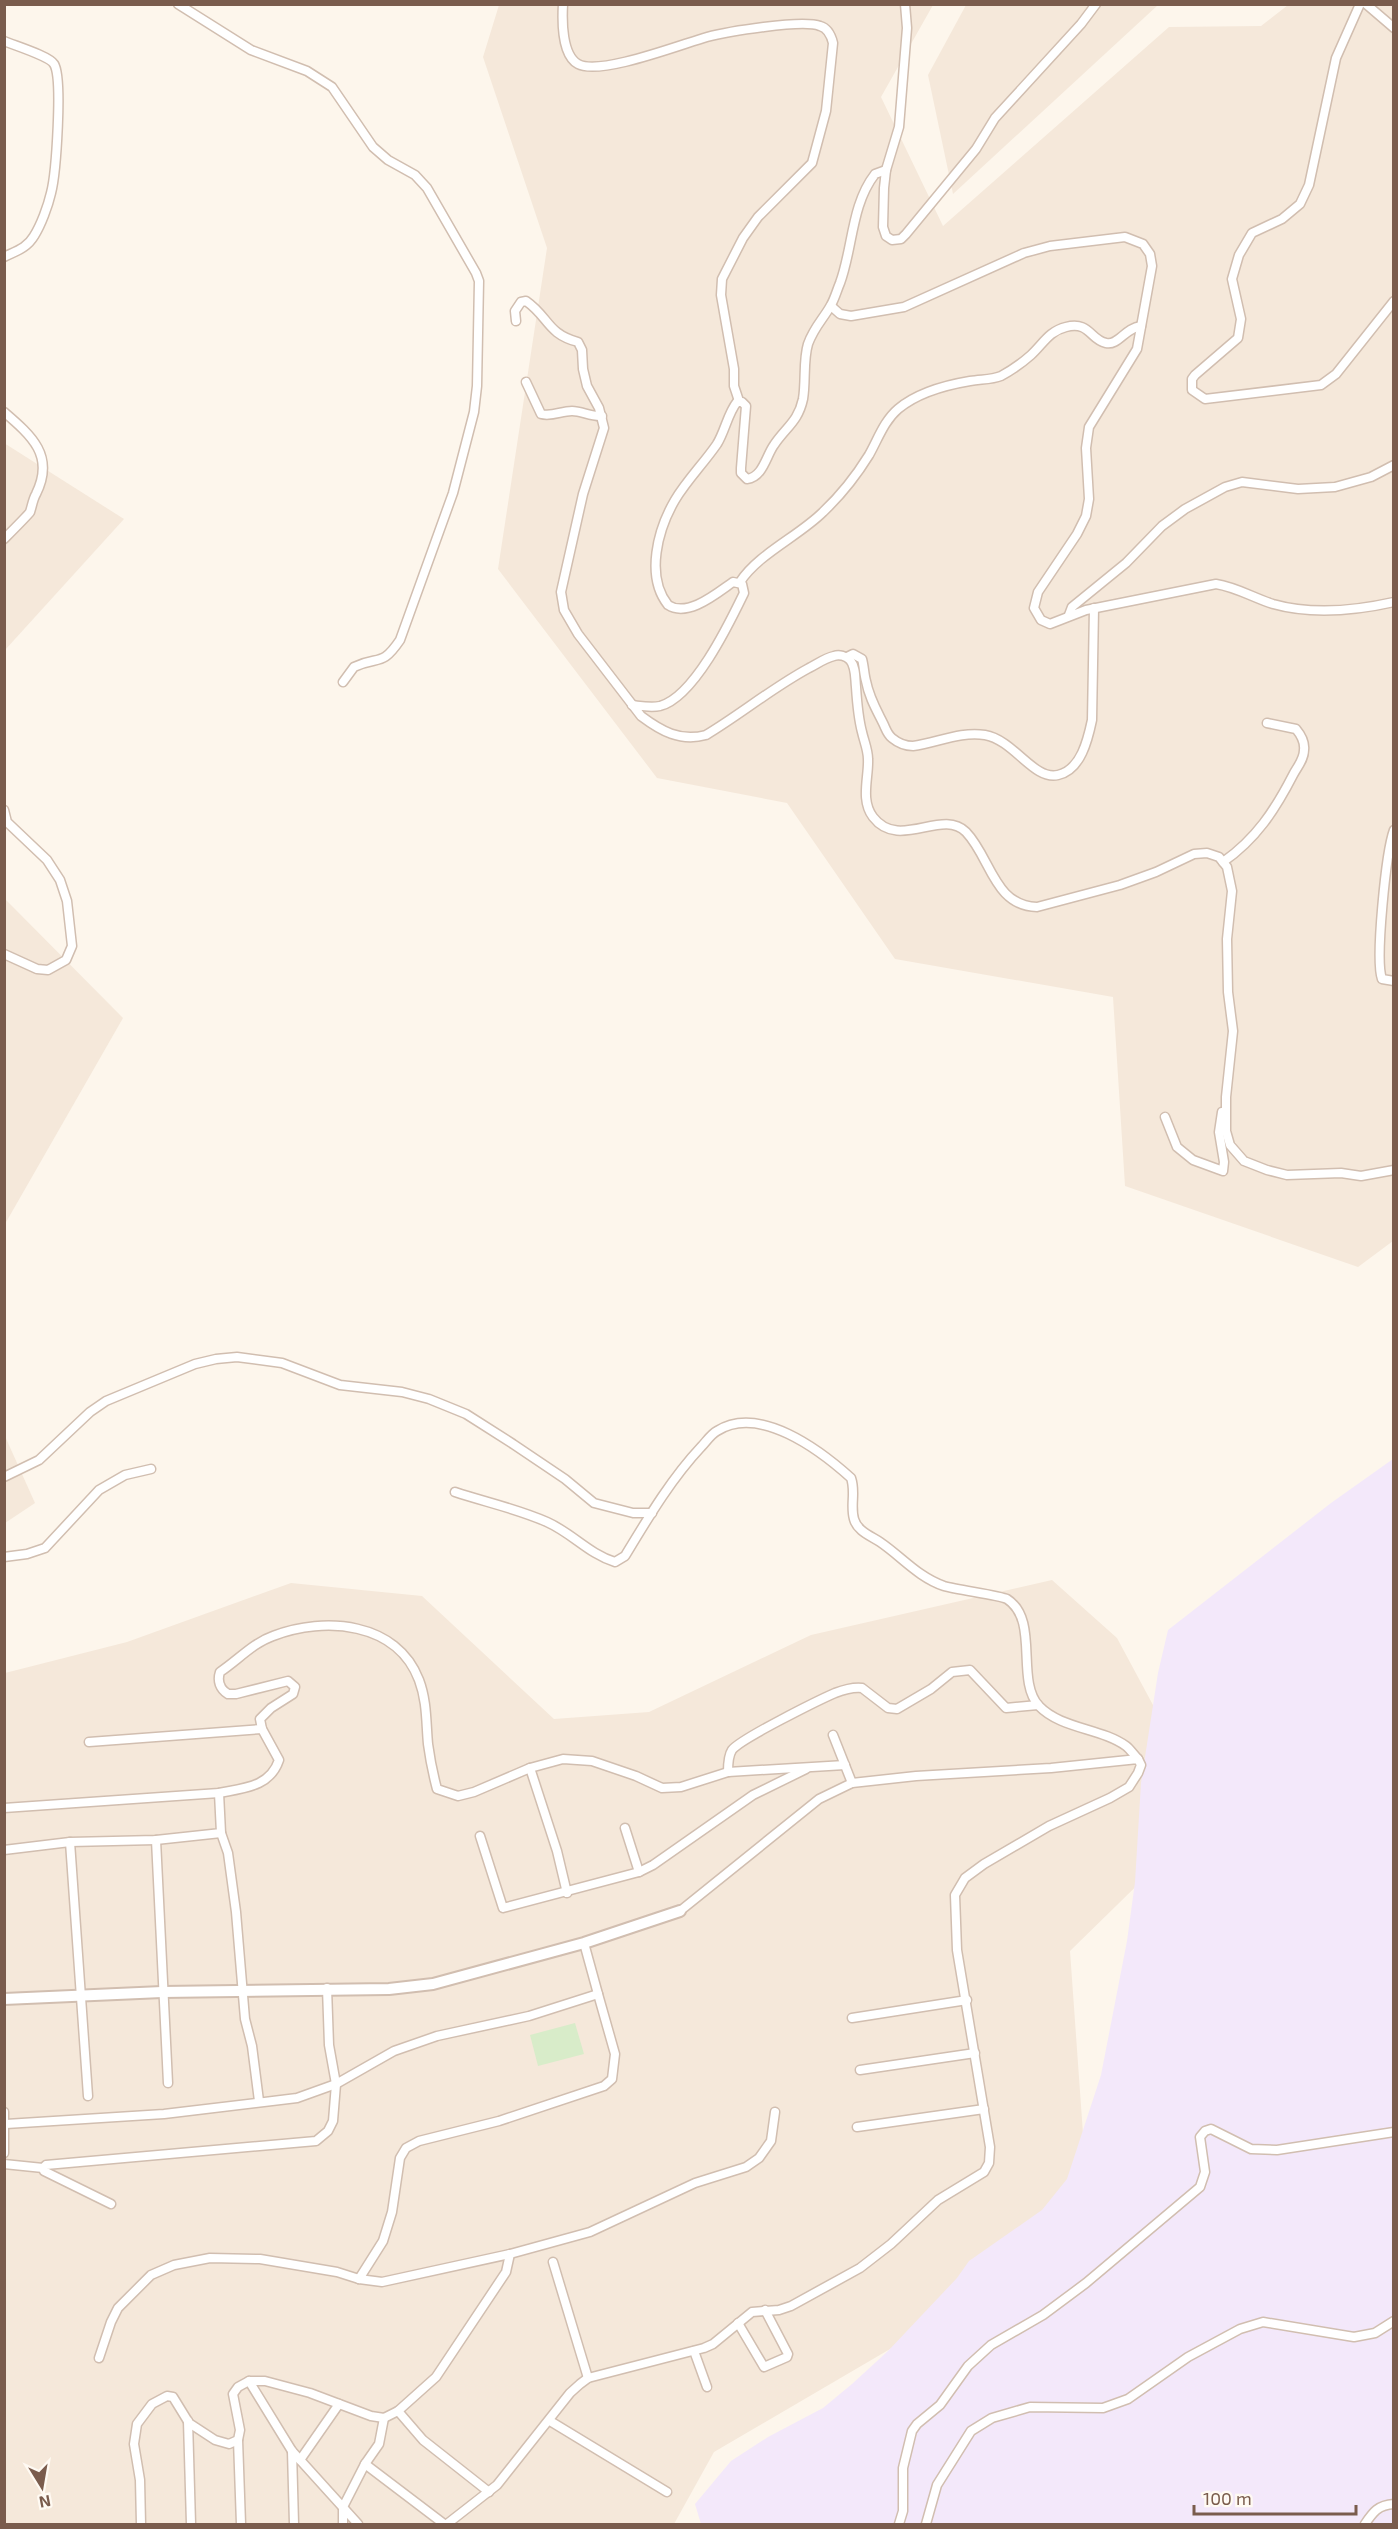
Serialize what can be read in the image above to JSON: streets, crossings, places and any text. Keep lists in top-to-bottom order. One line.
{"scale_bar":"100 m","north":"bottom"}
